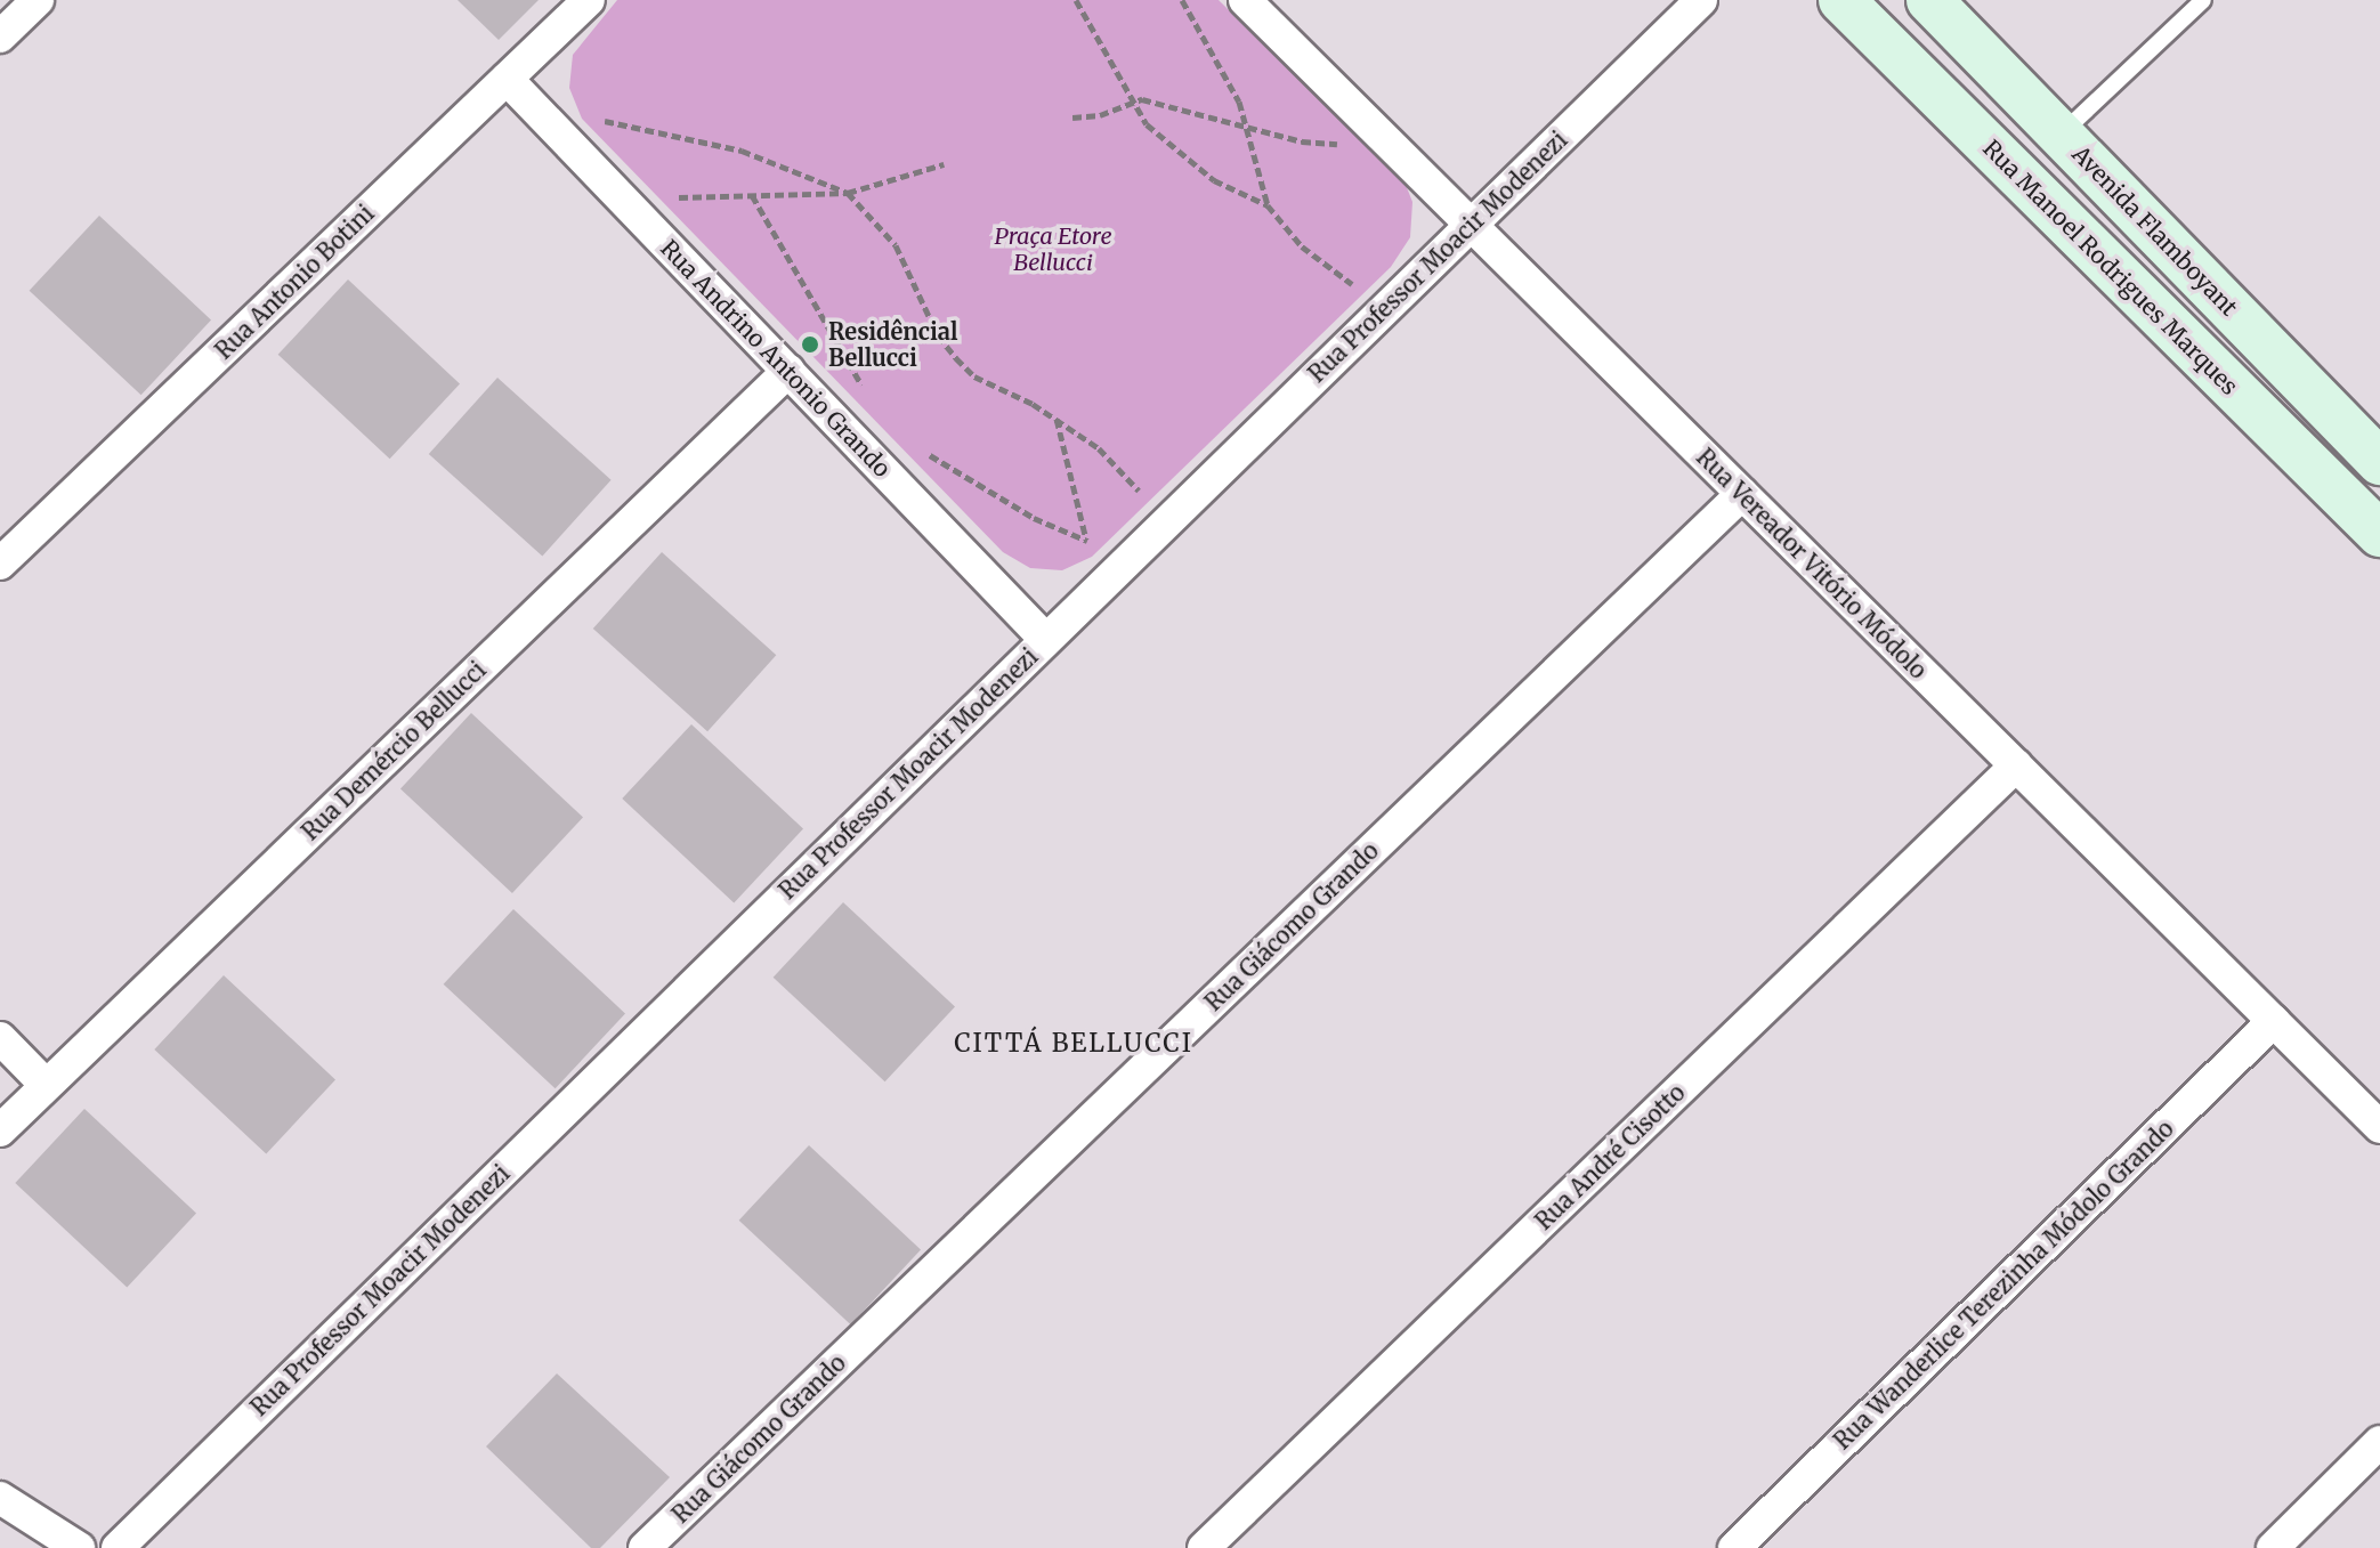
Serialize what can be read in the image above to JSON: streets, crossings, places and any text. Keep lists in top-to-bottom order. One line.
{"streets":{"street":["Avenida Flamboyant","Rua Professor Moacir Modenezi","Rua Manoel Rodrigues Marques","Rua Antonio Botini","Rua Andrino Antonio Grando","Rua Vereador Vitório Módolo","Rua Demércio Bellucci","Rua Giácomo Grando","Rua André Cisotto","Rua Wanderlice Terezinha Módolo Grando"]},"crossings":[["Rua Professor Moacir Modenezi","Rua Andrino Antonio Grando"],["Rua Professor Moacir Modenezi","Rua Vereador Vitório Módolo"],["Rua Antonio Botini","Rua Andrino Antonio Grando"],["Rua Andrino Antonio Grando","Rua Demércio Bellucci"],["Rua Vereador Vitório Módolo","Rua Giácomo Grando"],["Rua Vereador Vitório Módolo","Rua André Cisotto"],["Rua Vereador Vitório Módolo","Rua Wanderlice Terezinha Módolo Grando"]],"districts":["CITTÁ BELLUCCI"],"parks":["Praça Etore Bellucci"],"places":["Residêncial Bellucci"]}
